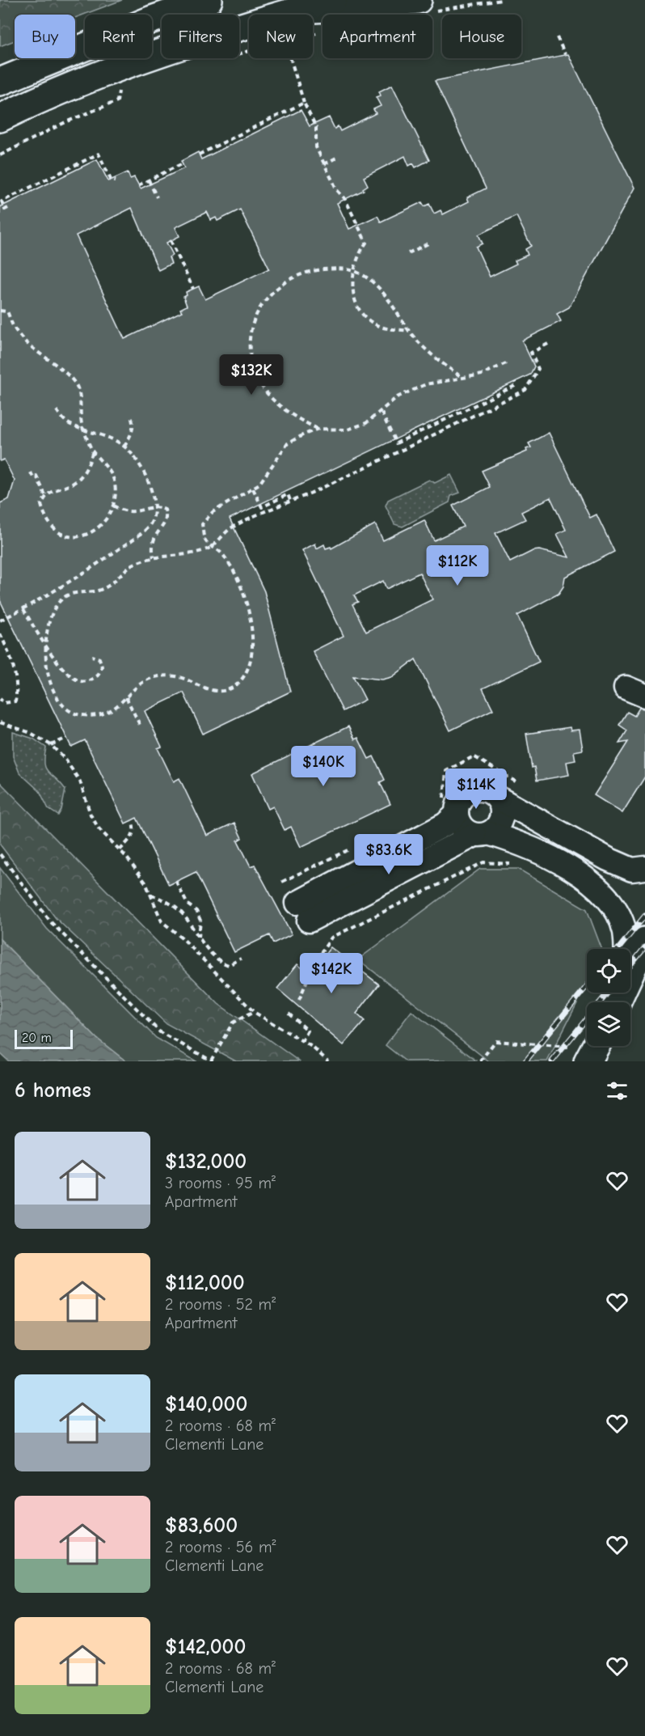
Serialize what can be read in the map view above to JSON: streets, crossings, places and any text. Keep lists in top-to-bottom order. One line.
{"scale_bar":"20 m","page":{"chip":["Buy","Rent","Filters","New","Apartment","House"],"price":["$132K","$112K","$140K","$114K","$83.6K","$142K"],"scale":"20 m","heading":"6 homes","list":[{"name":"$132,000","note":"3 rooms · 95 m² · Apartment"},{"name":"$112,000","note":"2 rooms · 52 m² · Apartment"},{"name":"$140,000","note":"2 rooms · 68 m² · Clementi Lane"},{"name":"$83,600","note":"2 rooms · 56 m² · Clementi Lane"},{"name":"$142,000","note":"2 rooms · 68 m² · Clementi Lane"}]}}
